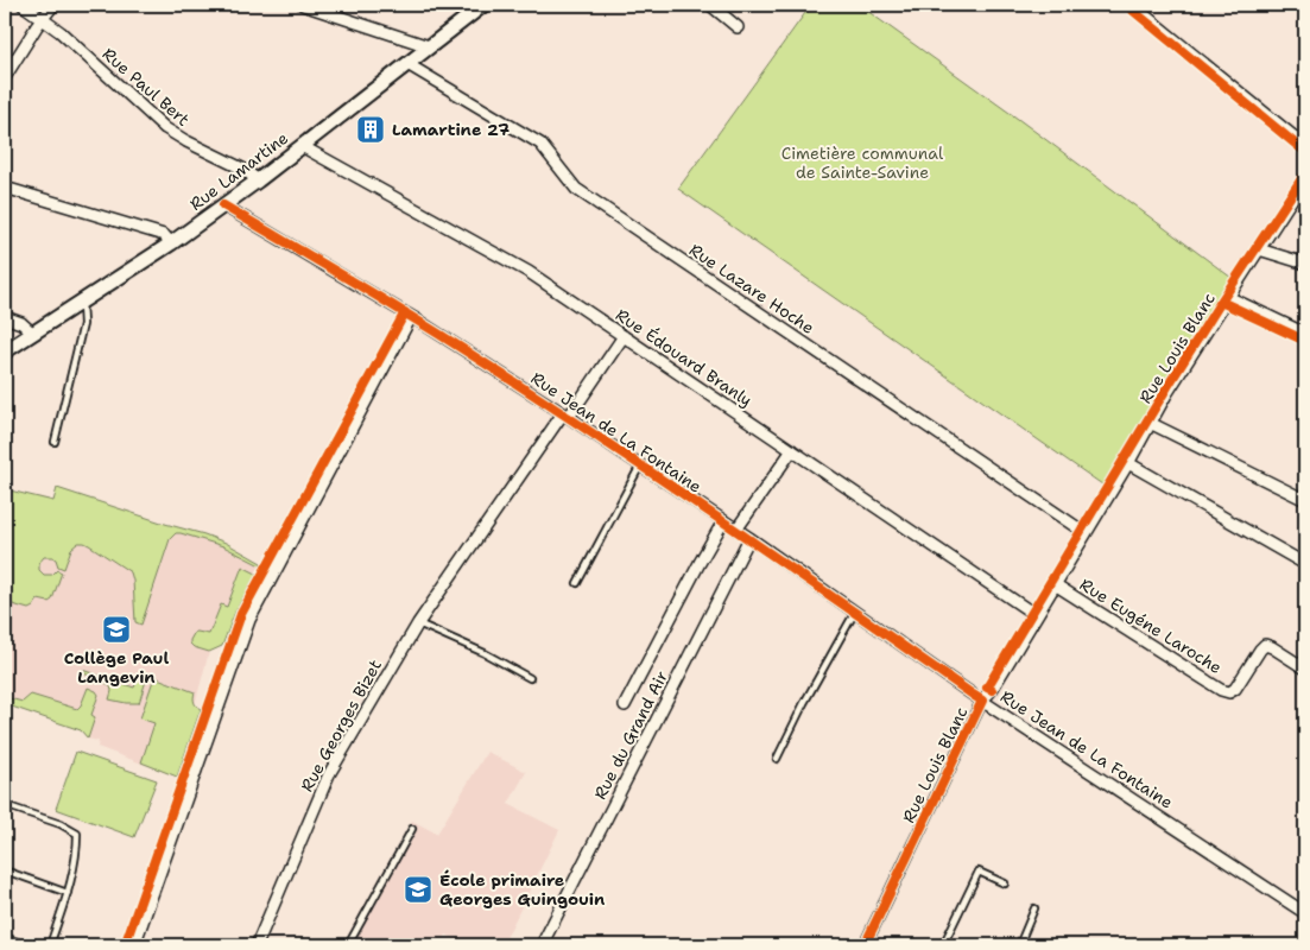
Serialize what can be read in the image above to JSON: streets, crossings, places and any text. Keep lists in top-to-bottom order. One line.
{"streets":{"street":["Rue Paul Bert","Rue Lamartine","Rue Lazare Hoche","Rue Louis Blanc","Rue Édouard Branly","Rue Jean de La Fontaine","Rue Eugéne Laroche","Rue Georges Bizet","Rue du Grand Air"]},"crossings":[["Rue Paul Bert","Rue Lamartine"],["Rue Lamartine","Rue Lazare Hoche"],["Rue Lamartine","Rue Édouard Branly"],["Rue Lamartine","Rue Jean de La Fontaine"],["Rue Lazare Hoche","Rue Louis Blanc"],["Rue Louis Blanc","Rue Édouard Branly"],["Rue Louis Blanc","Rue Jean de La Fontaine"],["Rue Louis Blanc","Rue Eugéne Laroche"],["Rue Édouard Branly","Rue Georges Bizet"],["Rue Jean de La Fontaine","Rue Georges Bizet"],["Rue Jean de La Fontaine","Rue du Grand Air"]],"parks":["Cimetière communal de Sainte-Savine"],"places":{"building":["Lamartine 27"],"school or university":["Collège Paul Langevin","École primaire Georges Guingouin"]}}
